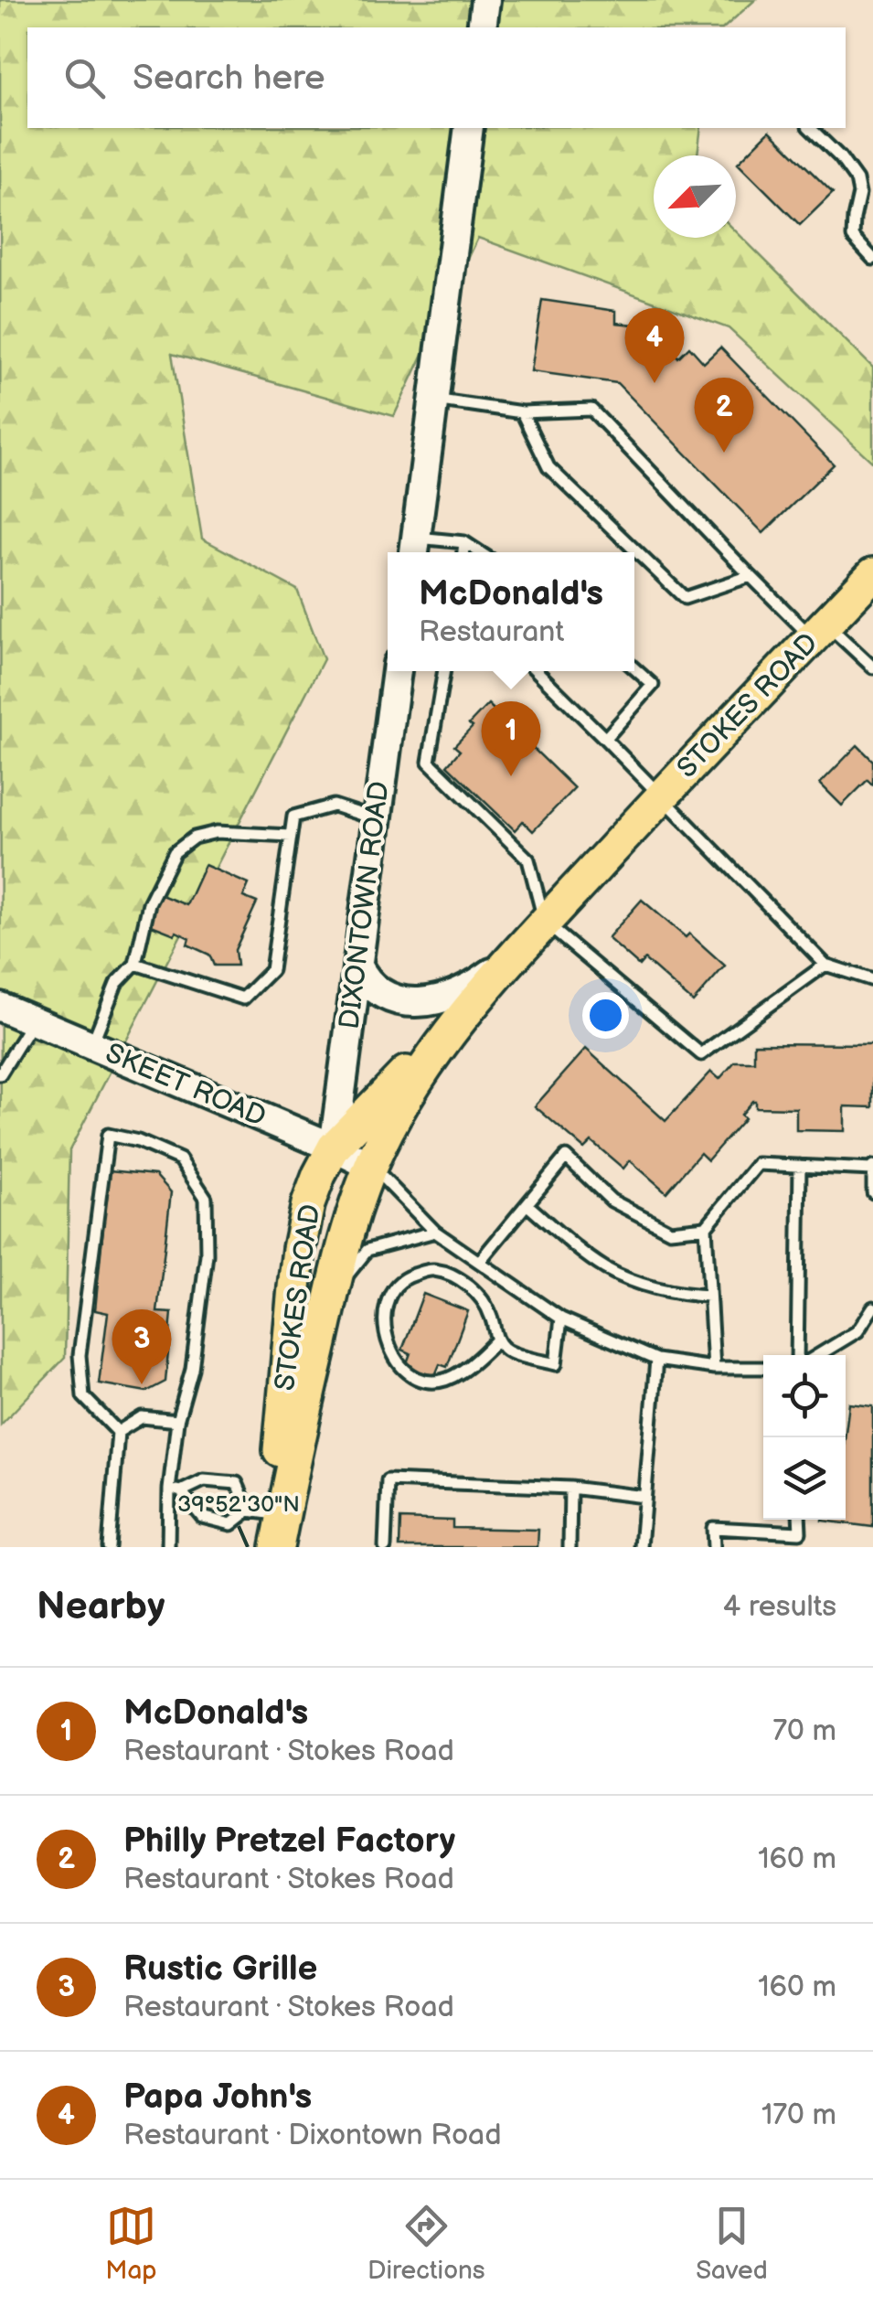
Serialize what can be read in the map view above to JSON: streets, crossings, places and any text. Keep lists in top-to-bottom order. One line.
{"streets":{"main road":["STOKES ROAD"],"street":["DIXONTOWN ROAD","SKEET ROAD"]},"crossings":[["STOKES ROAD","DIXONTOWN ROAD"],["STOKES ROAD","SKEET ROAD"],["DIXONTOWN ROAD","SKEET ROAD"]],"north":"bottom left","page":{"search":"Search here","pins":["4","2","1","3"],"popup":["McDonald's","Restaurant"],"heading":["Nearby","4 results"],"list":[{"mark":"1","name":"McDonald's","note":"Restaurant · Stokes Road","value":"70 m"},{"mark":"2","name":"Philly Pretzel Factory","note":"Restaurant · Stokes Road","value":"160 m"},{"mark":"3","name":"Rustic Grille","note":"Restaurant · Stokes Road","value":"160 m"},{"mark":"4","name":"Papa John's","note":"Restaurant · Dixontown Road","value":"170 m"}],"nav":["Map","Directions","Saved"]},"coordinates":["39°52'30\"N"]}
